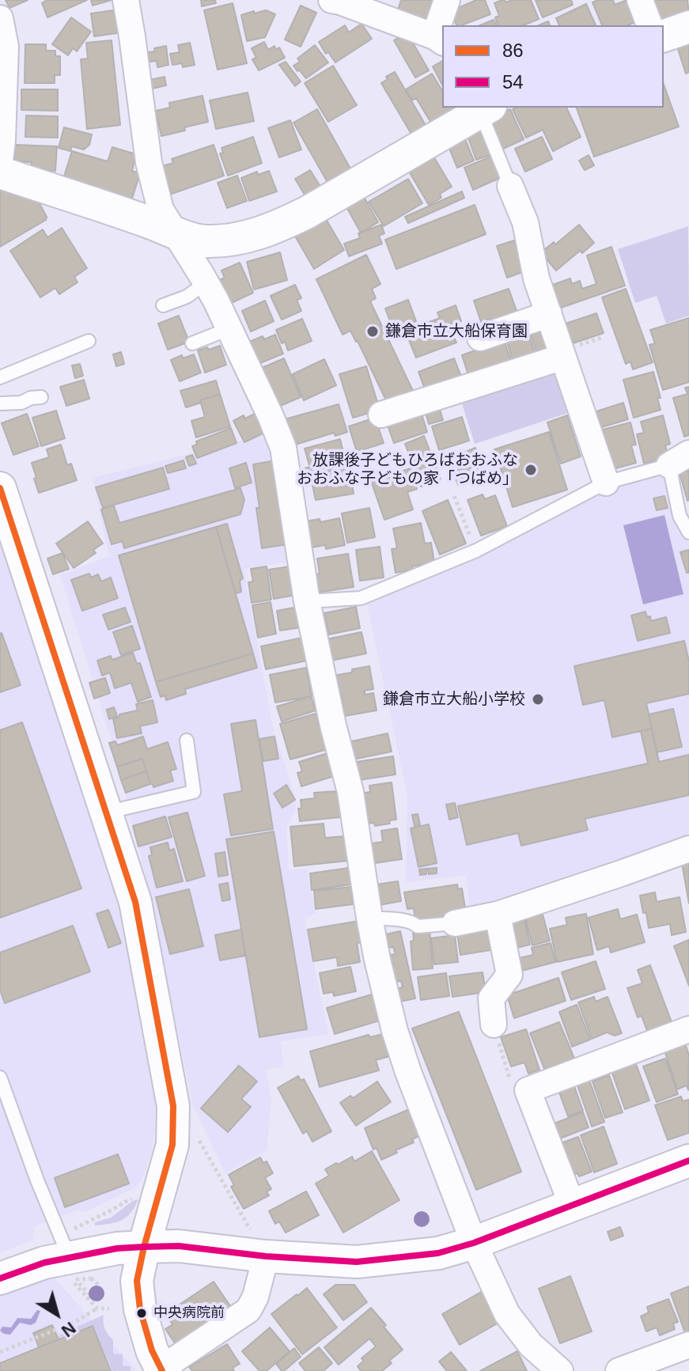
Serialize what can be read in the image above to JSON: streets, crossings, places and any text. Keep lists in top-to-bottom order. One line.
{"places":["鎌倉市立大船保育園","放課後子どもひろばおおふな おおふな子どもの家「つばめ」","鎌倉市立大船小学校","中央病院前"],"lines":["transit line 86","transit line 54"],"legend":["86","54"],"north":"bottom right"}
